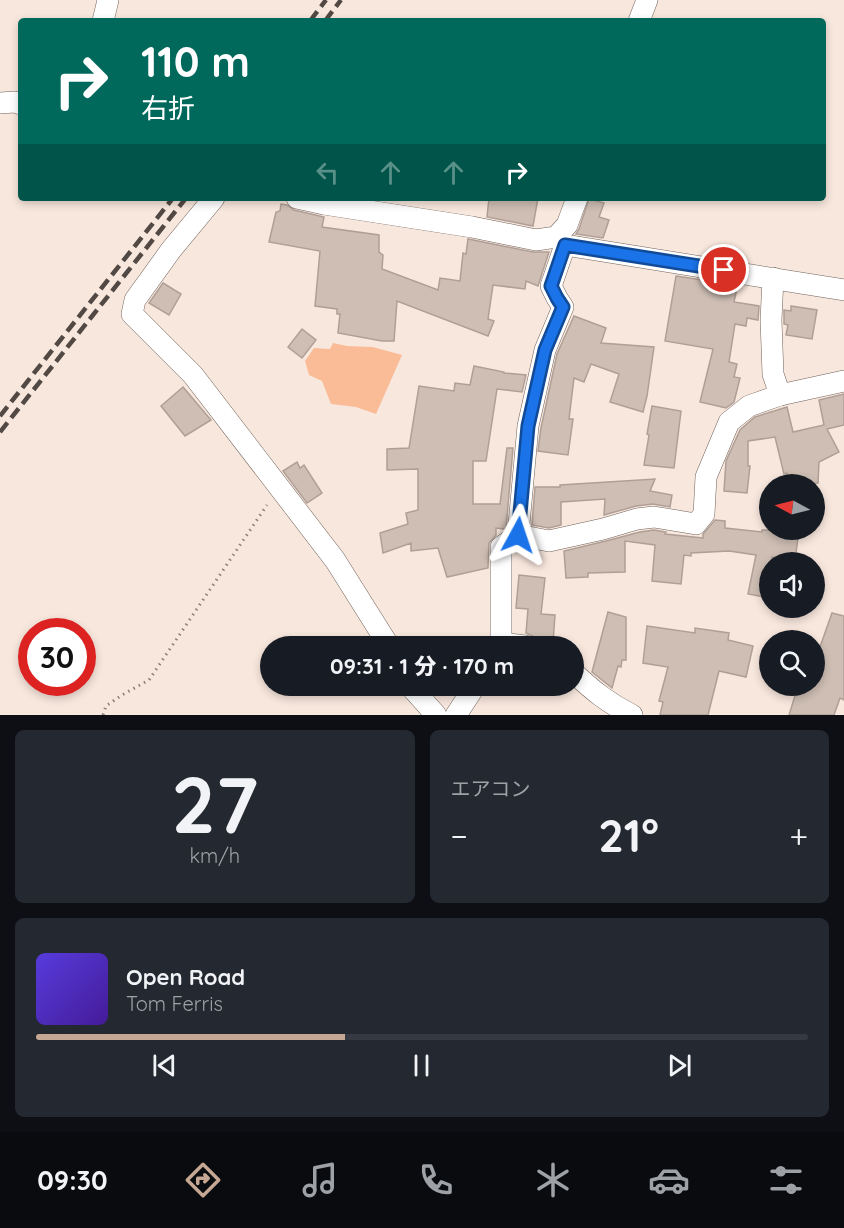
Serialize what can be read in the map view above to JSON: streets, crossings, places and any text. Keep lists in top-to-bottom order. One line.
{"north":"left","page":{"turn":["110 m","右折"],"limit":"30","trip":"09:31 · 1 分 · 170 m","tile":[["27","km/h"],"エアコン"],"heat":["−","21°","+"],"song":["Open Road","Tom Ferris"],"tabs":"09:30"}}
